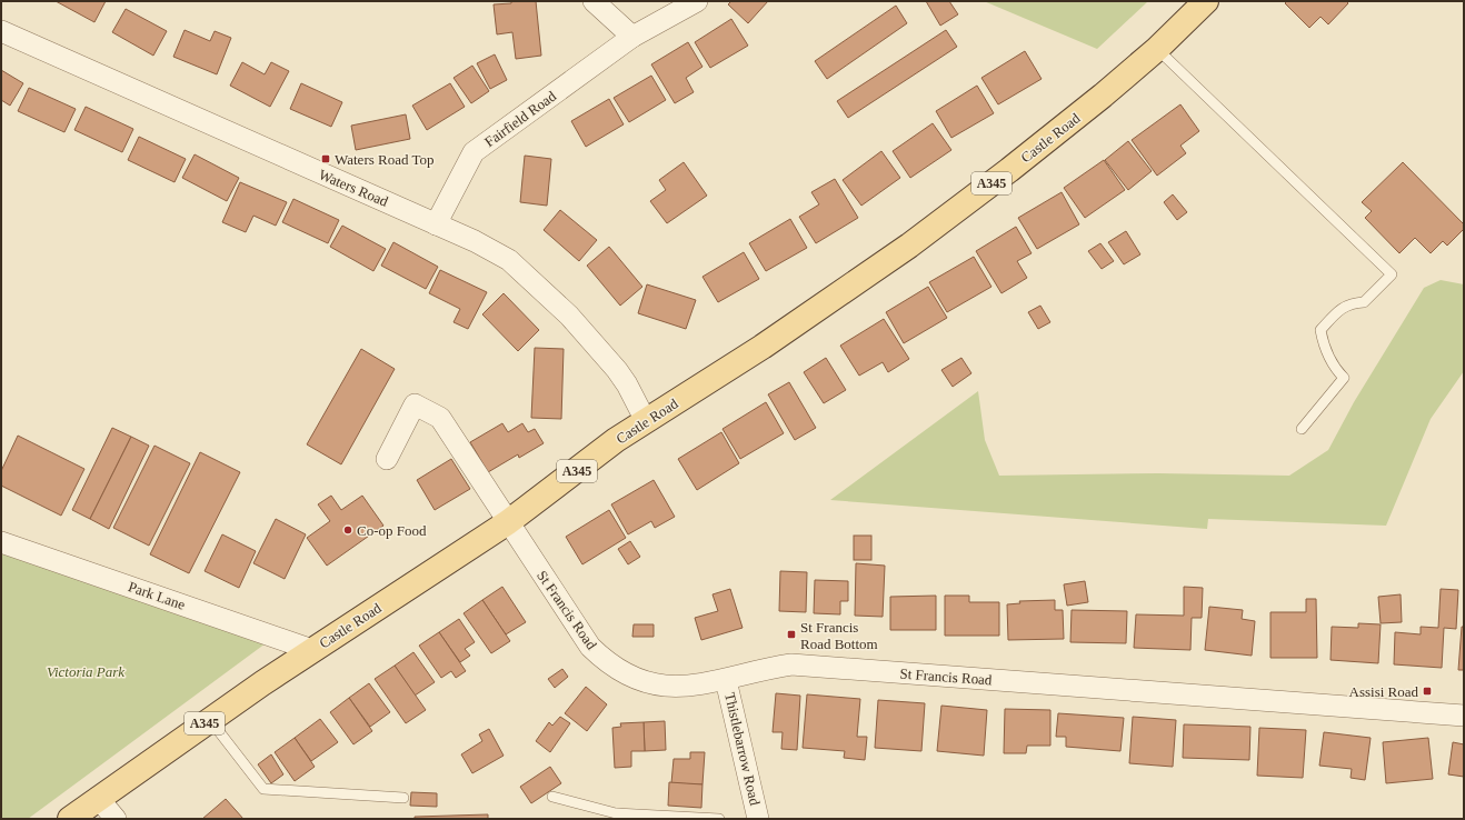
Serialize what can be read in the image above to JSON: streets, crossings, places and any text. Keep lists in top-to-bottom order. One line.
{"streets":{"main road":["Castle Road","A345"],"street":["Fairfield Road","Waters Road","Park Lane","St Francis Road","Thistlebarrow Road"]},"crossings":[["Fairfield Road","Waters Road"],["Castle Road","Waters Road"],["Castle Road","Park Lane"],["Castle Road","St Francis Road"],["St Francis Road","Thistlebarrow Road"]],"parks":["Victoria Park"],"places":{"transit":["Waters Road Top","St Francis Road Bottom","Assisi Road"],"other":["Co-op Food"]}}
